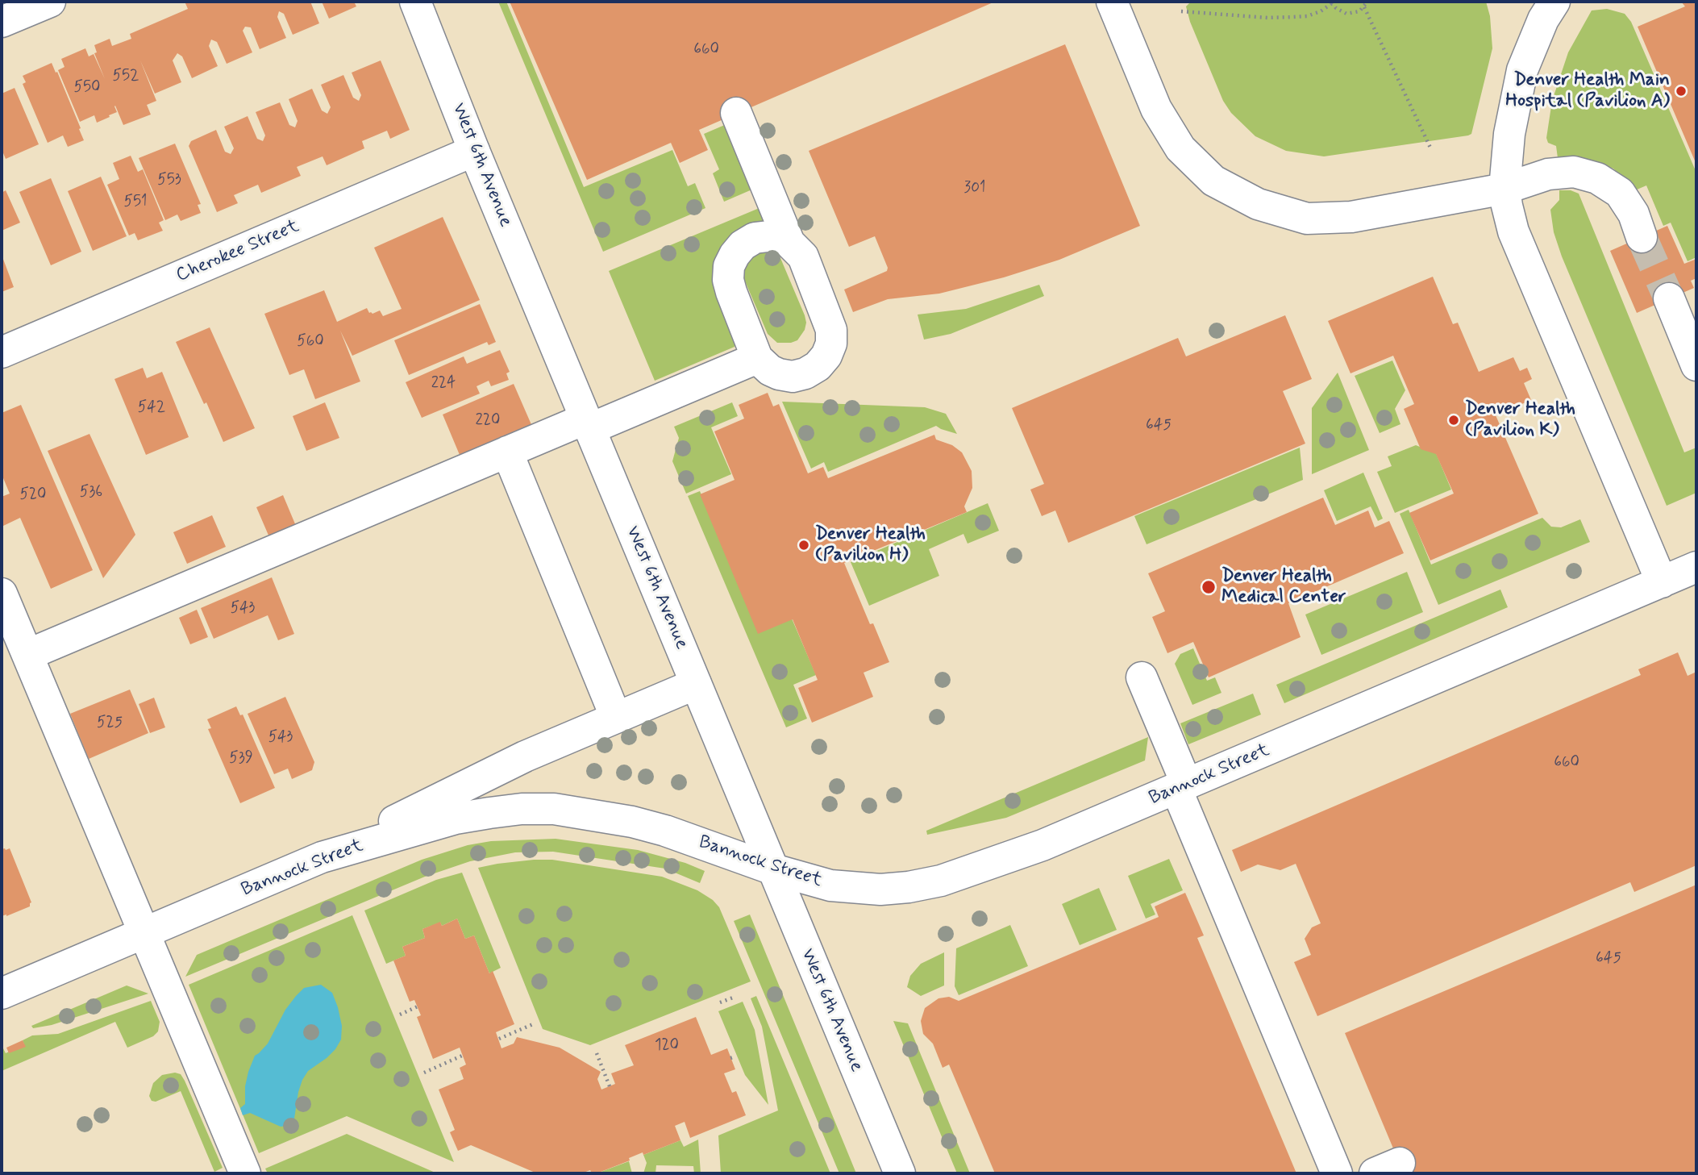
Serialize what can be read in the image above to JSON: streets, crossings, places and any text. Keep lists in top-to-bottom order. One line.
{"streets":{"street":["West 6th Avenue","Cherokee Street","Bannock Street"]},"crossings":[["West 6th Avenue","Cherokee Street"],["West 6th Avenue","Bannock Street"]],"places":["Denver Health Main Hospital (Pavilion A)","Denver Health (Pavilion K)","Denver Health (Pavilion H)","Denver Health Medical Center"],"house_numbers":["660","552","550","553","301","551","560","224","542","220","645","536","520","543","525","543","539","660","645","120"]}
